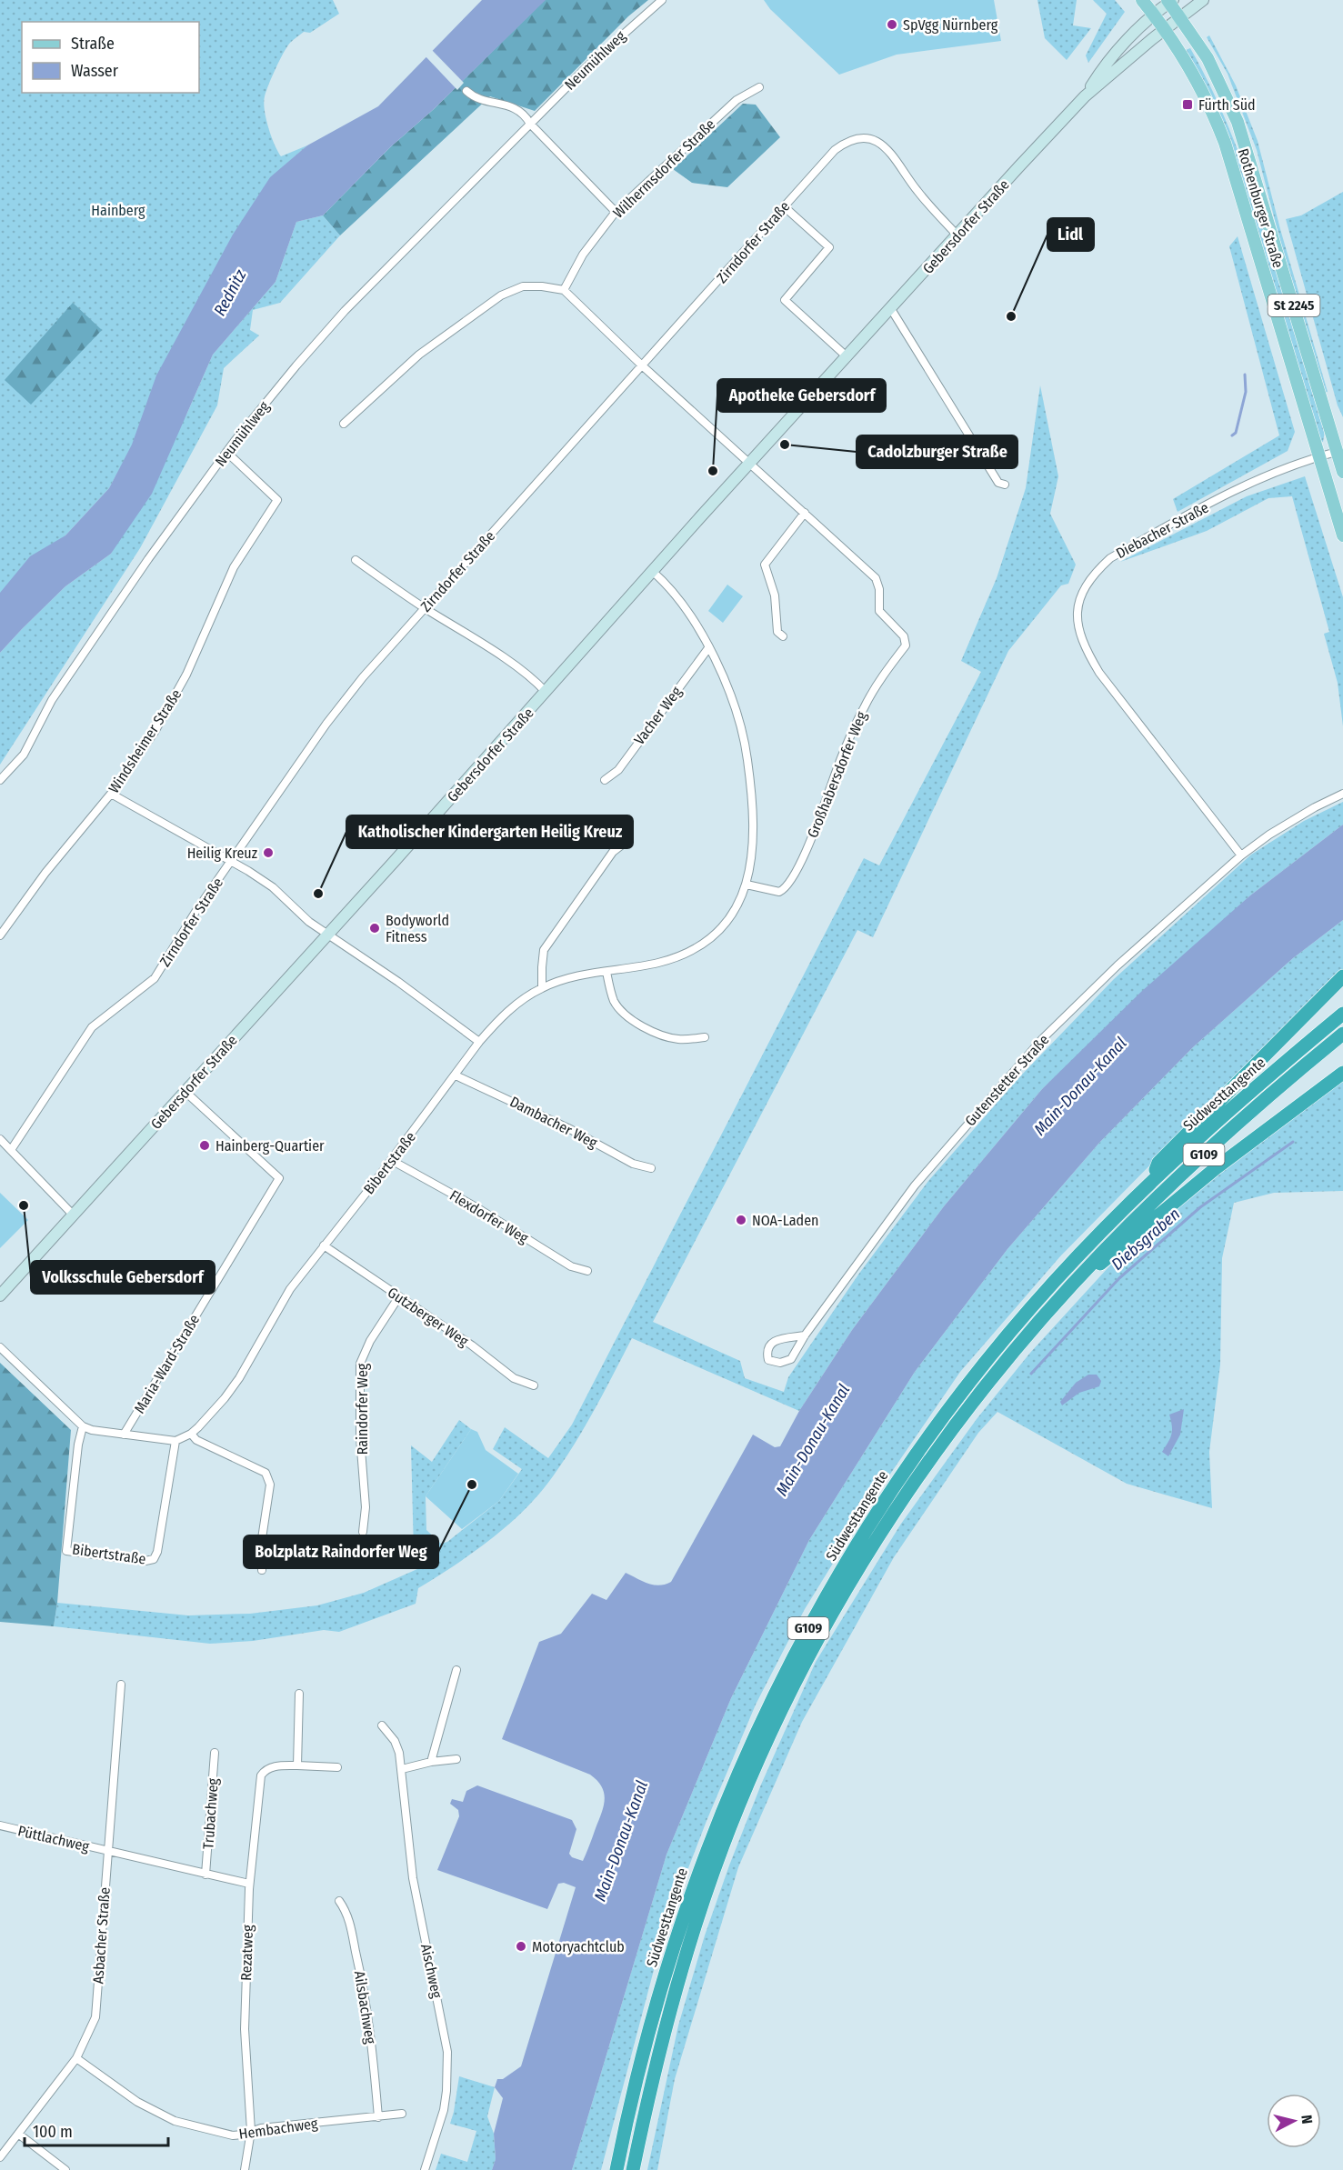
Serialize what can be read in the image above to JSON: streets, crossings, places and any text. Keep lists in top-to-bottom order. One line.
{"streets":{"highway":["Südwesttangente","G109"],"main road":["Rothenburger Straße","Gebersdorfer Straße","St 2245"],"street":["Neumühlweg","Wilhermsdorfer Straße","Zirndorfer Straße","Diebacher Straße","Vacher Weg","Windsheimer Straße","Großhabersdorfer Weg","Gutenstetter Straße","Dambacher Weg","Bibertstraße","Flexdorfer Weg","Gutzberger Weg","Maria-Ward-Straße","Raindorfer Weg","Trubachweg","Püttlachweg","Asbacher Straße","Rezatweg","Aischweg","Ailsbachweg","Hembachweg"]},"crossings":[["Neumühlweg","Windsheimer Straße"],["Wilhermsdorfer Straße","Großhabersdorfer Weg"],["Rothenburger Straße","Gebersdorfer Straße"],["Rothenburger Straße","Diebacher Straße"],["Gebersdorfer Straße","Zirndorfer Straße"],["Gebersdorfer Straße","Großhabersdorfer Weg"],["Gebersdorfer Straße","Bibertstraße"],["Gebersdorfer Straße","Maria-Ward-Straße"],["Zirndorfer Straße","Großhabersdorfer Weg"],["Diebacher Straße","Gutenstetter Straße"],["Vacher Weg","Bibertstraße"],["Großhabersdorfer Weg","Bibertstraße"],["Dambacher Weg","Bibertstraße"],["Bibertstraße","Flexdorfer Weg"],["Bibertstraße","Gutzberger Weg"],["Gutzberger Weg","Raindorfer Weg"],["Püttlachweg","Asbacher Straße"],["Asbacher Straße","Hembachweg"],["Rezatweg","Hembachweg"],["Ailsbachweg","Hembachweg"]],"water":["Rednitz","Main-Donau-Kanal","Diebsgraben"],"parks":["Hainberg"],"places":{"other":["SpVgg Nürnberg","Lidl","Cadolzburger Straße","Apotheke Gebersdorf","Heilig Kreuz","Katholischer Kindergarten Heilig Kreuz","Bodyworld Fitness","Hainberg-Quartier","Volksschule Gebersdorf","NOA-Laden","Bolzplatz Raindorfer Weg","Motoryachtclub"],"transit":["Fürth Süd"]},"legend":["Straße","Wasser"],"scale_bar":"100 m","north":"right"}
